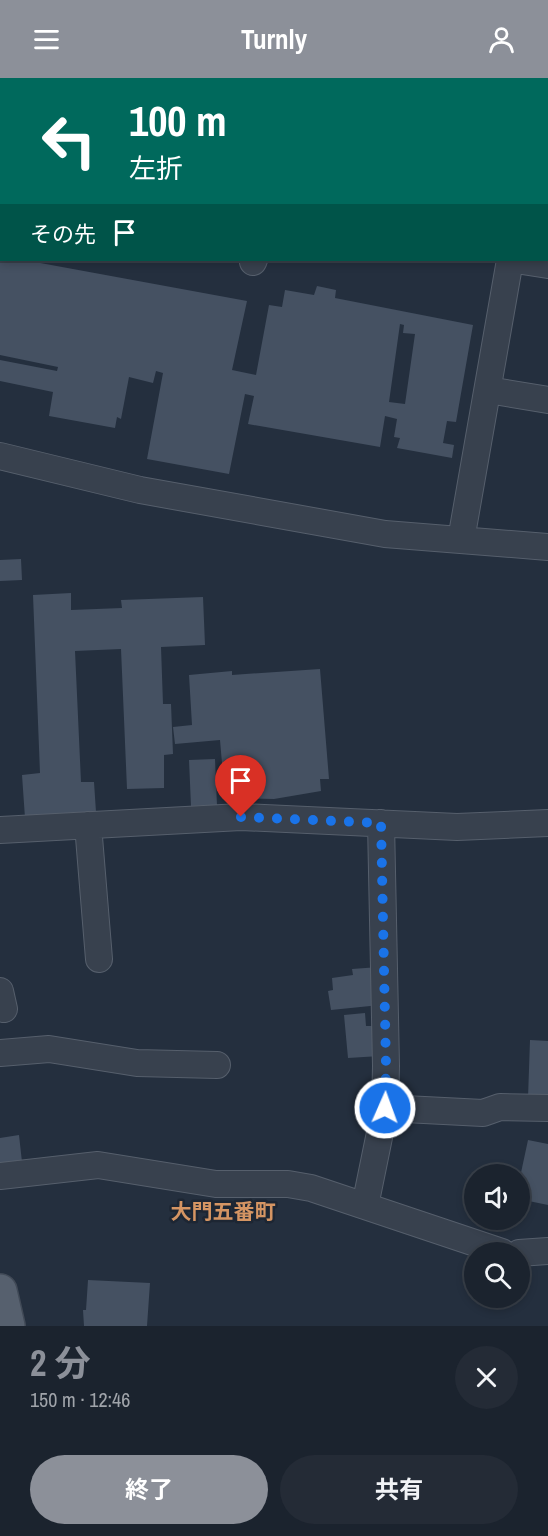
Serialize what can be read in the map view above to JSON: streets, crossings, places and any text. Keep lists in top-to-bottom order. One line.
{"districts":["大門五番町"],"page":{"header":"Turnly","turn":["100 m","左折"],"then":"その先","heading":["2 分","150 m · 12:46"],"buttons":["終了","共有"]}}
